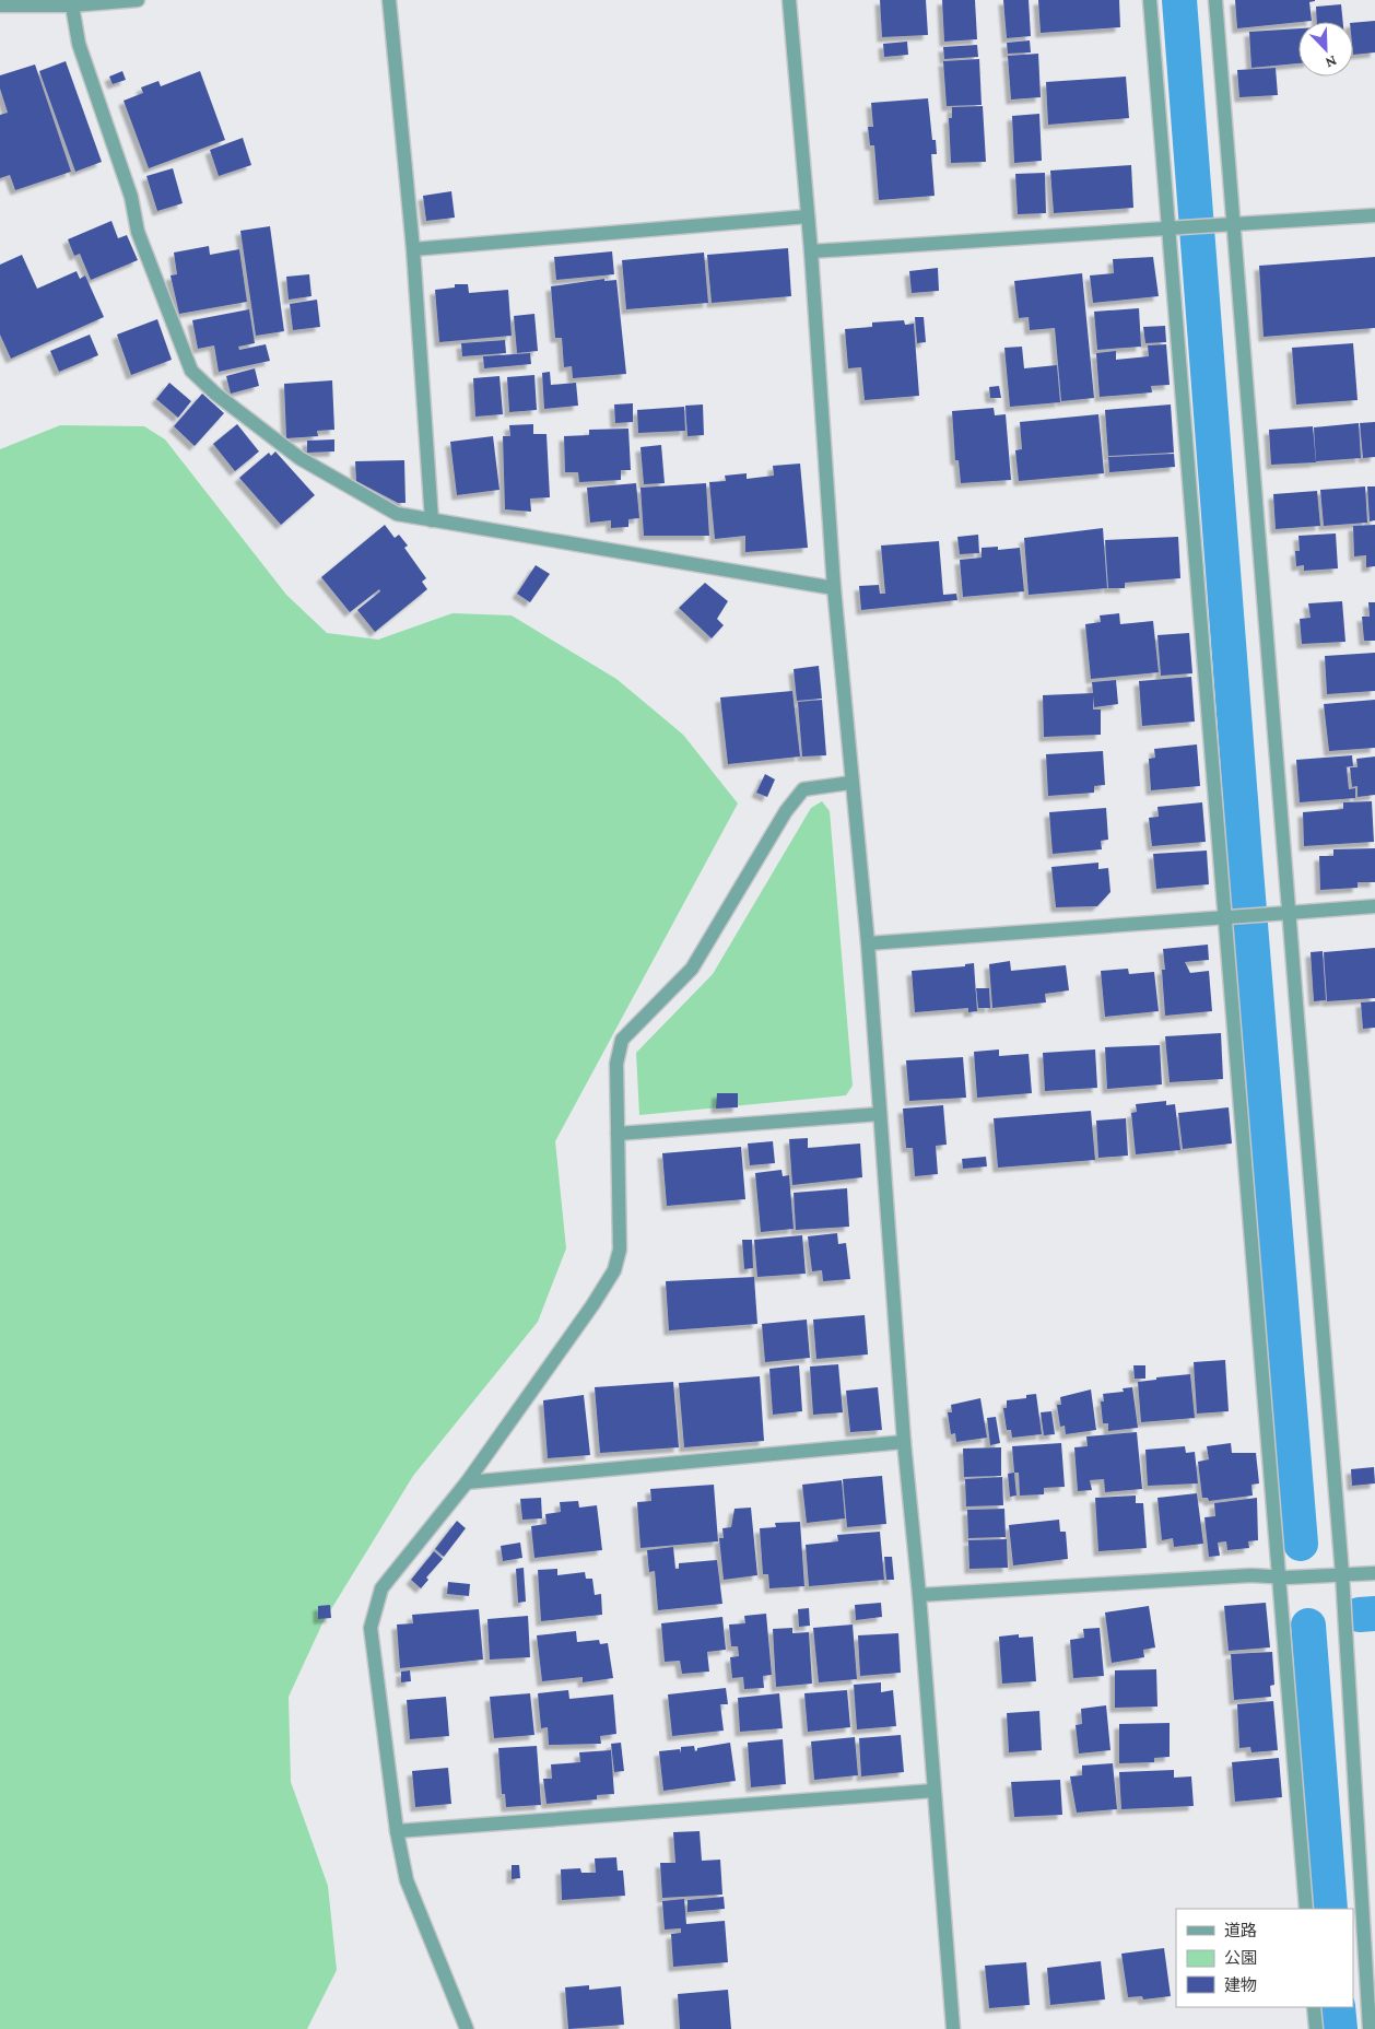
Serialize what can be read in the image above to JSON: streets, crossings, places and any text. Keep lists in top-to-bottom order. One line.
{"legend":["道路","公園","建物"],"north":"bottom right"}
